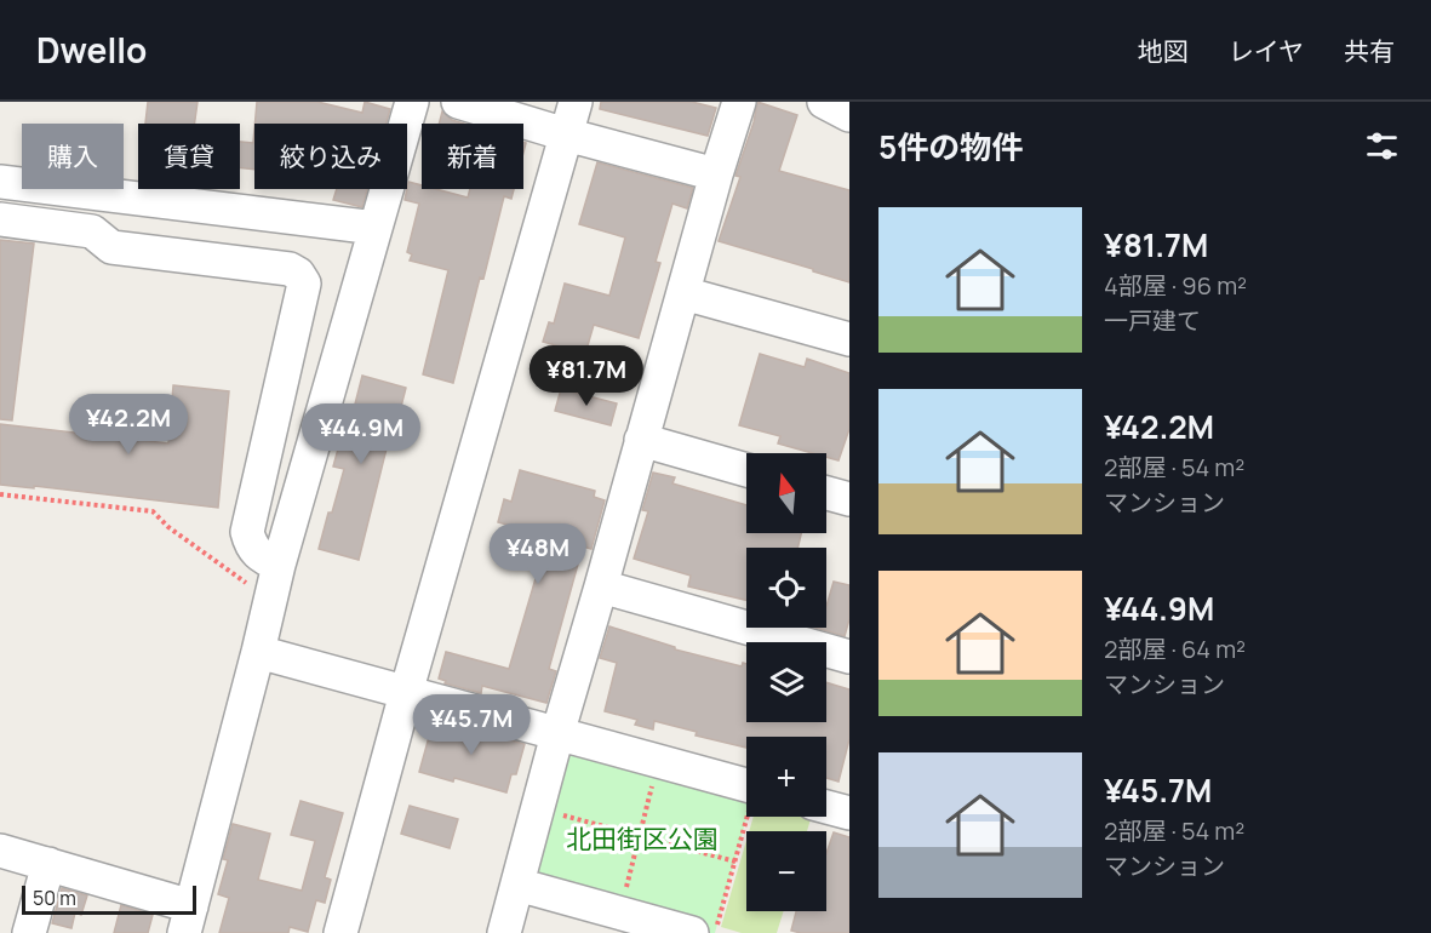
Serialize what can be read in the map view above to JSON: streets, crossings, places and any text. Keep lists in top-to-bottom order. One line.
{"parks":["北田街区公園"],"scale_bar":"50 m","north":"top","page":{"header":"Dwello","nav":["地図","レイヤ","共有"],"heading":"5件の物件","chip":["購入","賃貸","絞り込み","新着"],"list":[{"name":"¥81.7M","note":"4部屋 · 96 m² · 一戸建て"},{"name":"¥42.2M","note":"2部屋 · 54 m² · マンション"},{"name":"¥44.9M","note":"2部屋 · 64 m² · マンション"},{"name":"¥45.7M","note":"2部屋 · 54 m² · マンション"}],"price":["¥81.7M","¥42.2M","¥44.9M","¥48M","¥45.7M"],"map_buttons":["+","−"],"scale":"50 m"}}
